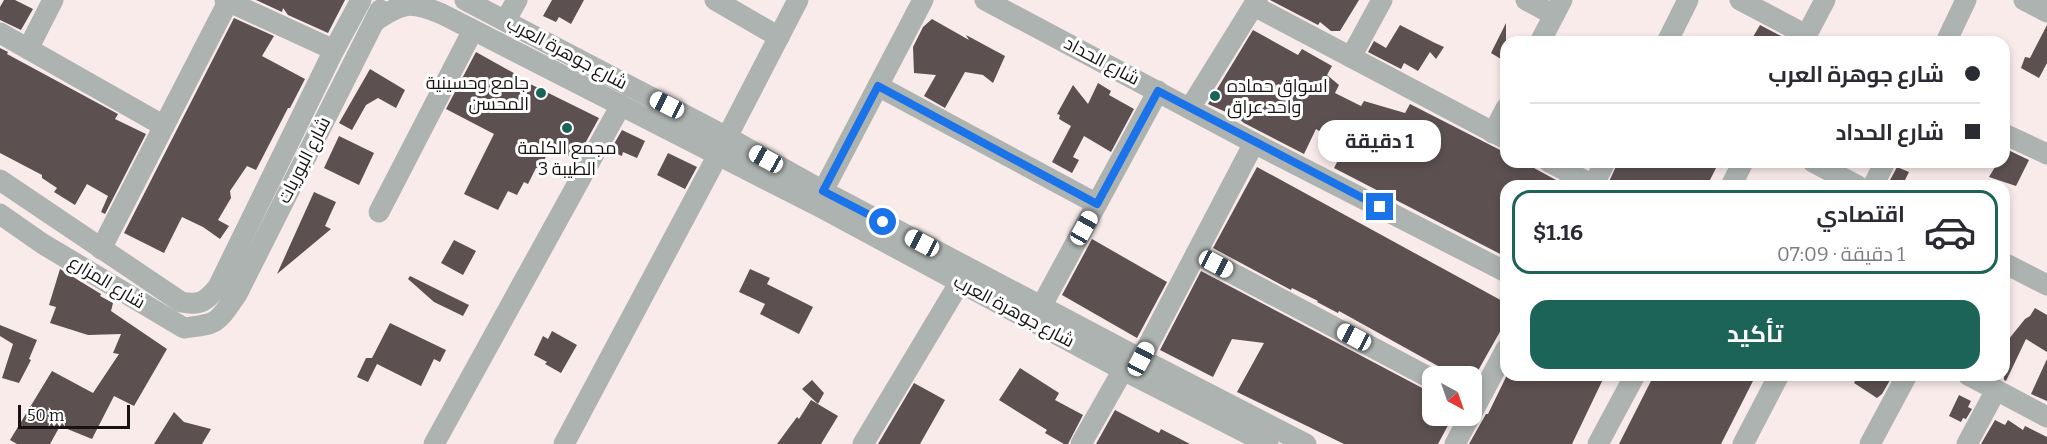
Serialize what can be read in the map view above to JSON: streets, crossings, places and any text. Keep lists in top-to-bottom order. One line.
{"streets":{"street":["شارع جوهرة العرب","شارع الحداد","شارع البوريات","شارع المزارع"]},"crossings":[["شارع جوهرة العرب","شارع البوريات"],["شارع البوريات","شارع المزارع"]],"places":["جامع وحسينية المحسن","اسواق حماده واحد عراق","مجمع الكلمة الطيبة 3"],"scale_bar":"50 m","north":"bottom right","page":{"banner":["شارع جوهرة العرب","شارع الحداد"],"bubble":"1 دقيقة","list":[{"name":"اقتصادي","note":"1 دقيقة · 07:09","value":"$1.16"}],"buttons":"تأكيد","scale":"50 m"}}
